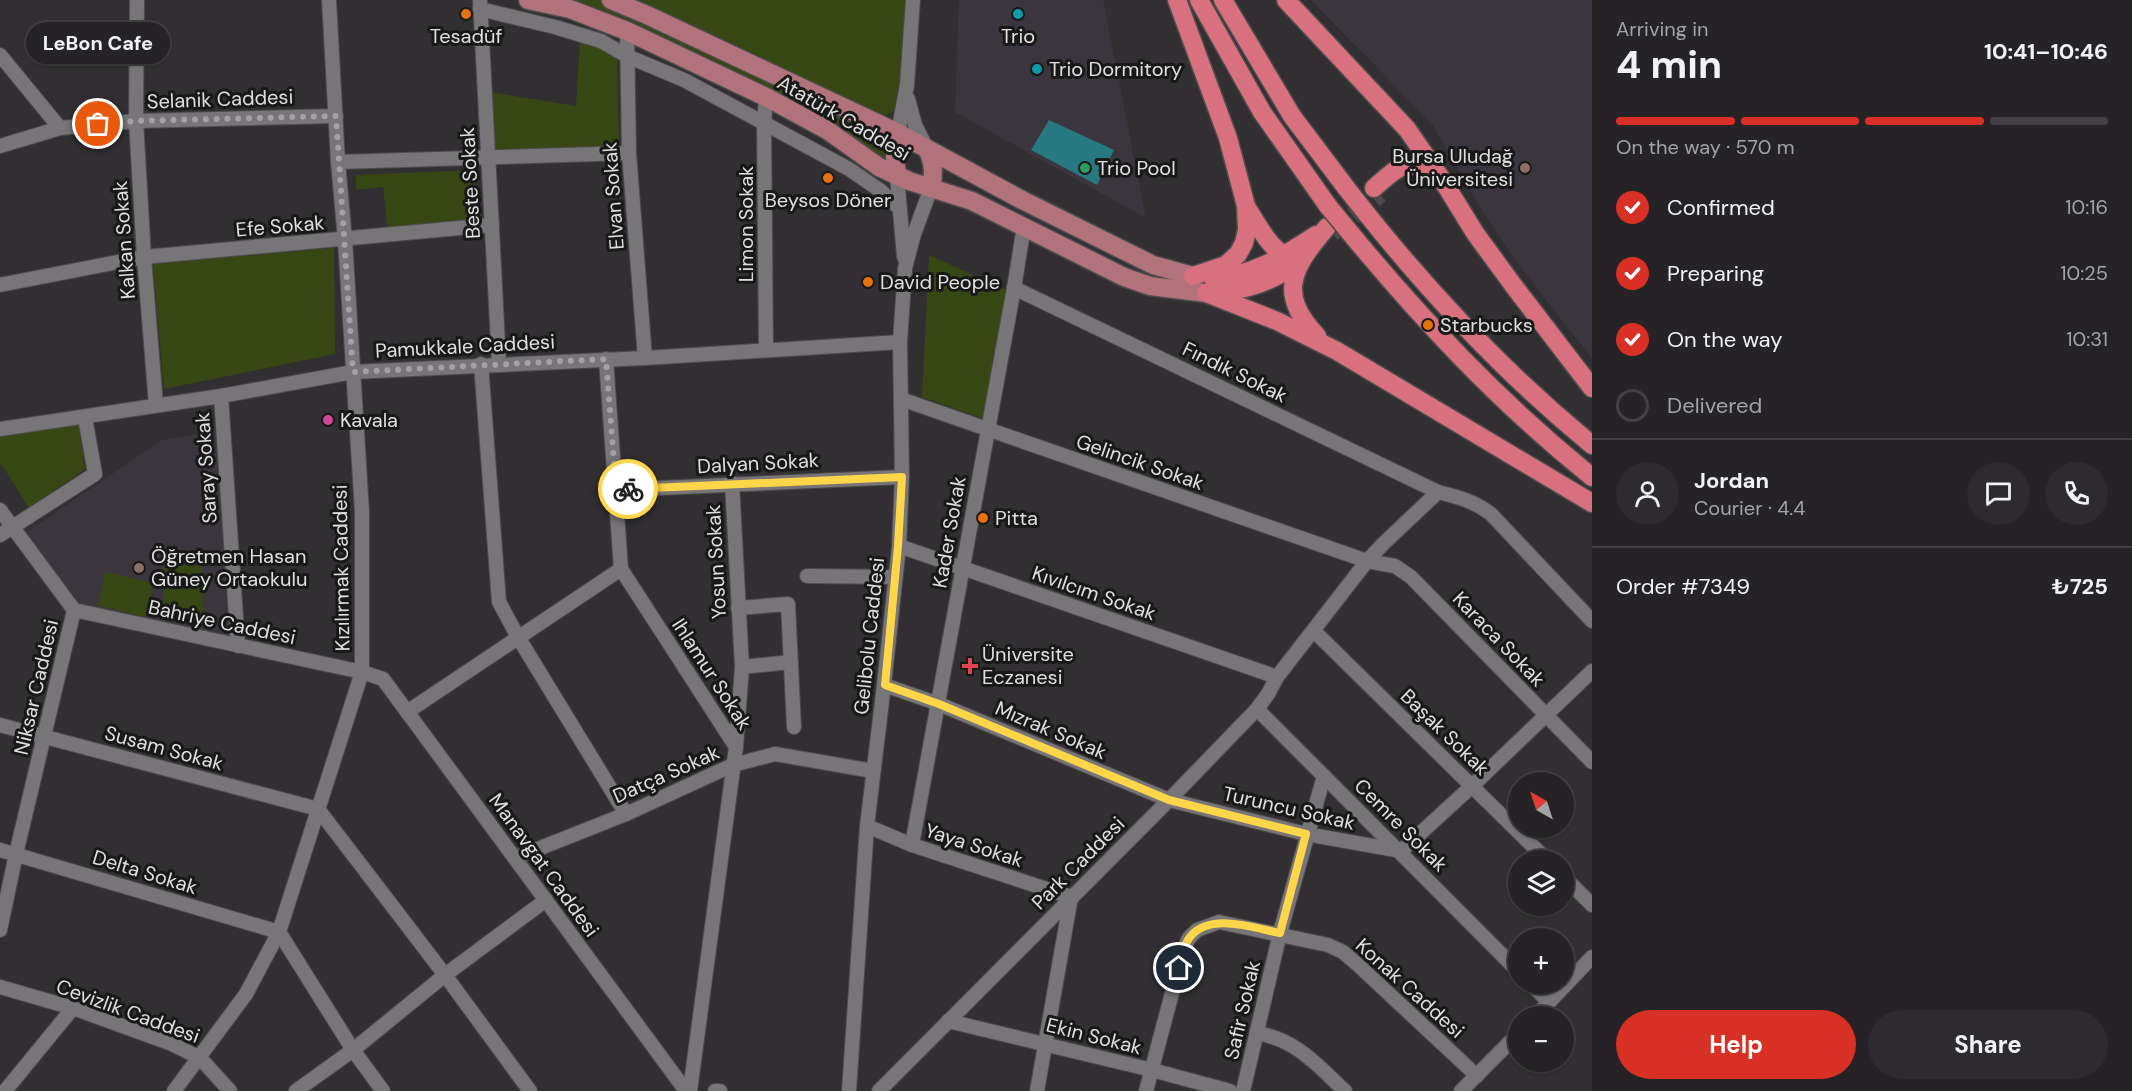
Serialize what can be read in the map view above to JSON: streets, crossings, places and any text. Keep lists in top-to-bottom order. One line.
{"streets":{"main road":["Atatürk Caddesi"],"street":["Selanik Caddesi","Beste Sokak","Elvan Sokak","Limon Sokak","Efe Sokak","Kalkan Sokak","Pamukkale Caddesi","Fındık Sokak","Gelincik Sokak","Dalyan Sokak","Saray Sokak","Kader Sokak","Yosun Sokak","Kızılırmak Caddesi","Kıvılcım Sokak","Bahriye Caddesi","Gelibolu Caddesi","Karaca Sokak","Ihlamur Sokak","Niksar Caddesi","Mızrak Sokak","Başak Sokak","Susam Sokak","Datça Sokak","Turuncu Sokak","Cemre Sokak","Yaya Sokak","Park Caddesi","Manavgat Caddesi","Delta Sokak","Konak Caddesi","Safir Sokak","Cevizlik Caddesi","Ekin Sokak"]},"crossings":[["Selanik Caddesi","Kalkan Sokak"],["Selanik Caddesi","Kızılırmak Caddesi"],["Atatürk Caddesi","Elvan Sokak"],["Atatürk Caddesi","Limon Sokak"],["Atatürk Caddesi","Kader Sokak"],["Atatürk Caddesi","Gelibolu Caddesi"],["Beste Sokak","Efe Sokak"],["Beste Sokak","Pamukkale Caddesi"],["Elvan Sokak","Pamukkale Caddesi"],["Limon Sokak","Pamukkale Caddesi"],["Efe Sokak","Kalkan Sokak"],["Efe Sokak","Kızılırmak Caddesi"],["Kalkan Sokak","Pamukkale Caddesi"],["Pamukkale Caddesi","Saray Sokak"],["Pamukkale Caddesi","Kızılırmak Caddesi"],["Pamukkale Caddesi","Gelibolu Caddesi"],["Pamukkale Caddesi","Ihlamur Sokak"],["Fındık Sokak","Kader Sokak"],["Fındık Sokak","Park Caddesi"],["Gelincik Sokak","Kader Sokak"],["Gelincik Sokak","Gelibolu Caddesi"],["Gelincik Sokak","Karaca Sokak"],["Gelincik Sokak","Park Caddesi"],["Dalyan Sokak","Yosun Sokak"],["Dalyan Sokak","Gelibolu Caddesi"],["Dalyan Sokak","Ihlamur Sokak"],["Saray Sokak","Bahriye Caddesi"],["Kader Sokak","Kıvılcım Sokak"],["Kader Sokak","Mızrak Sokak"],["Kader Sokak","Yaya Sokak"],["Yosun Sokak","Ihlamur Sokak"],["Kızılırmak Caddesi","Bahriye Caddesi"],["Kızılırmak Caddesi","Susam Sokak"],["Kızılırmak Caddesi","Manavgat Caddesi"],["Kızılırmak Caddesi","Delta Sokak"],["Kızılırmak Caddesi","Cevizlik Caddesi"],["Kıvılcım Sokak","Gelibolu Caddesi"],["Kıvılcım Sokak","Park Caddesi"],["Bahriye Caddesi","Niksar Caddesi"],["Bahriye Caddesi","Manavgat Caddesi"],["Gelibolu Caddesi","Mızrak Sokak"],["Gelibolu Caddesi","Datça Sokak"],["Gelibolu Caddesi","Yaya Sokak"],["Karaca Sokak","Park Caddesi"],["Ihlamur Sokak","Datça Sokak"],["Ihlamur Sokak","Manavgat Caddesi"],["Niksar Caddesi","Susam Sokak"],["Niksar Caddesi","Delta Sokak"],["Mızrak Sokak","Turuncu Sokak"],["Mızrak Sokak","Park Caddesi"],["Başak Sokak","Park Caddesi"],["Datça Sokak","Manavgat Caddesi"],["Turuncu Sokak","Cemre Sokak"],["Turuncu Sokak","Park Caddesi"],["Turuncu Sokak","Safir Sokak"],["Cemre Sokak","Park Caddesi"],["Cemre Sokak","Safir Sokak"],["Yaya Sokak","Park Caddesi"],["Park Caddesi","Ekin Sokak"],["Konak Caddesi","Safir Sokak"],["Konak Caddesi","Ekin Sokak"]],"places":{"other":["Tesadüf","Trio","Trio Dormitory","LeBon Cafe","Trio Pool","Bursa Uludağ Üniversitesi","Beysos Döner","David People","Starbucks","Kavala","Pitta","Öğretmen Hasan Güney Ortaokulu"],"health":["Üniversite Eczanesi"]},"north":"top left","page":{"heading":["4 min","Arriving in","10:41–10:46"],"panel":["Jordan","Courier · 4.4","Order #7349","₺725"],"bubble":"LeBon Cafe","bar":"On the way · 570 m","list":[["Confirmed","10:16"],["Preparing","10:25"],["On the way","10:31"],"Delivered"],"map_buttons":["+","−"],"buttons":["Help","Share"]}}
